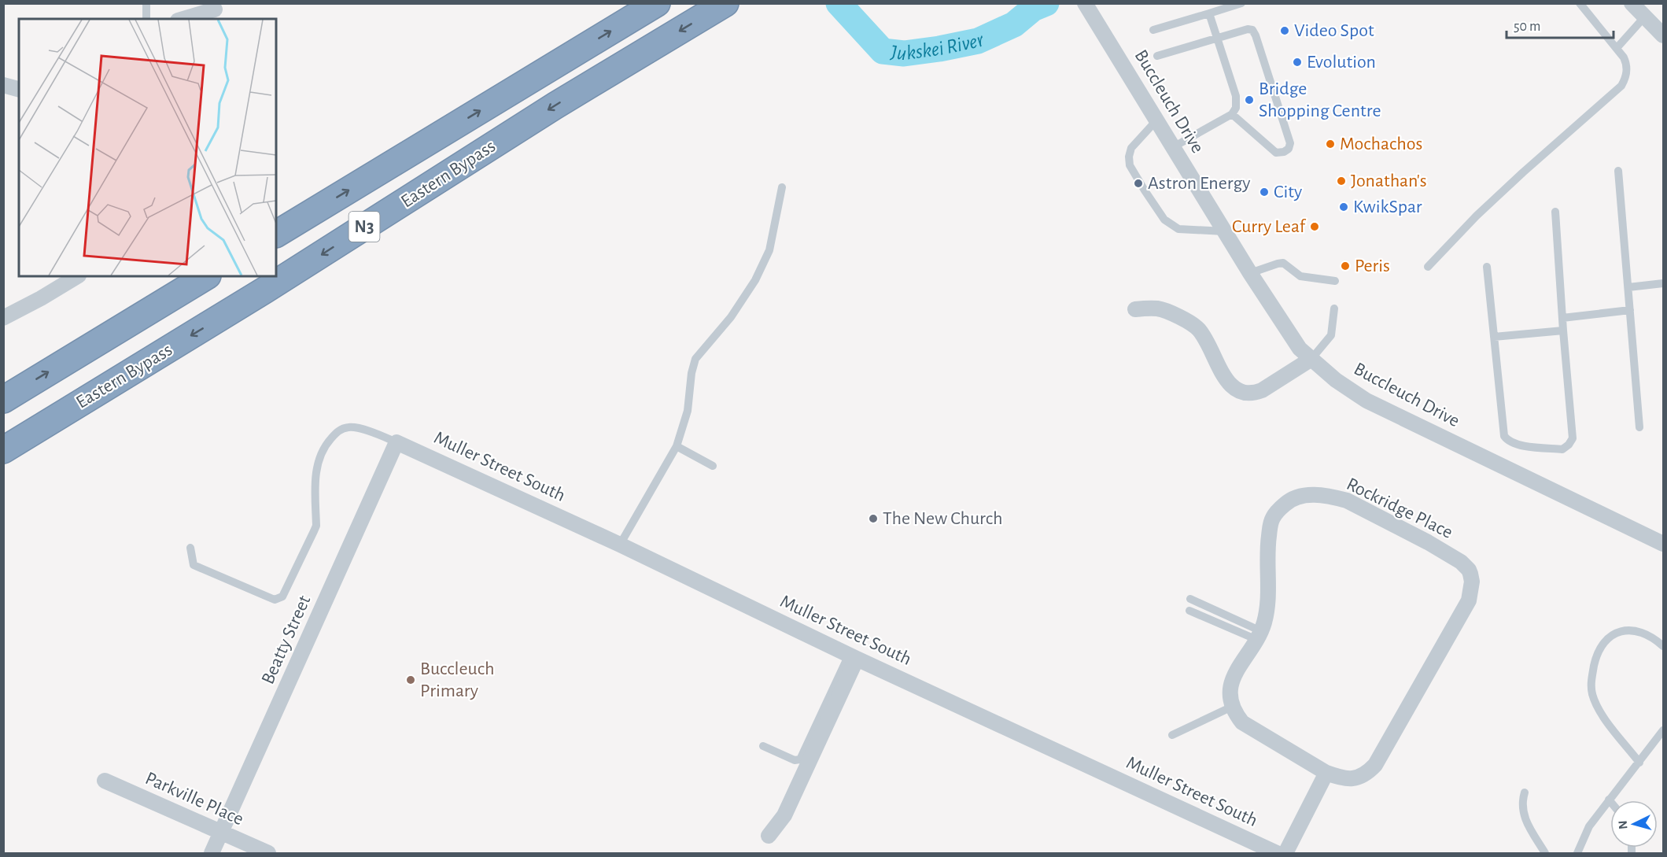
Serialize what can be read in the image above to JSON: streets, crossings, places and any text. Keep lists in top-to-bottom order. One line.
{"streets":{"highway":["Eastern Bypass","N3"],"street":["Buccleuch Drive","Muller Street South","Rockridge Place","Beatty Street","Parkville Place"]},"crossings":[["Muller Street South","Beatty Street"],["Beatty Street","Parkville Place"]],"water":["Jukskei River"],"places":["Video Spot","Evolution","Bridge Shopping Centre","Mochachos","Jonathan's","Astron Energy","City","KwikSpar","Curry Leaf","Peris","The New Church","Buccleuch Primary"],"scale_bar":"50 m","north":"left"}
